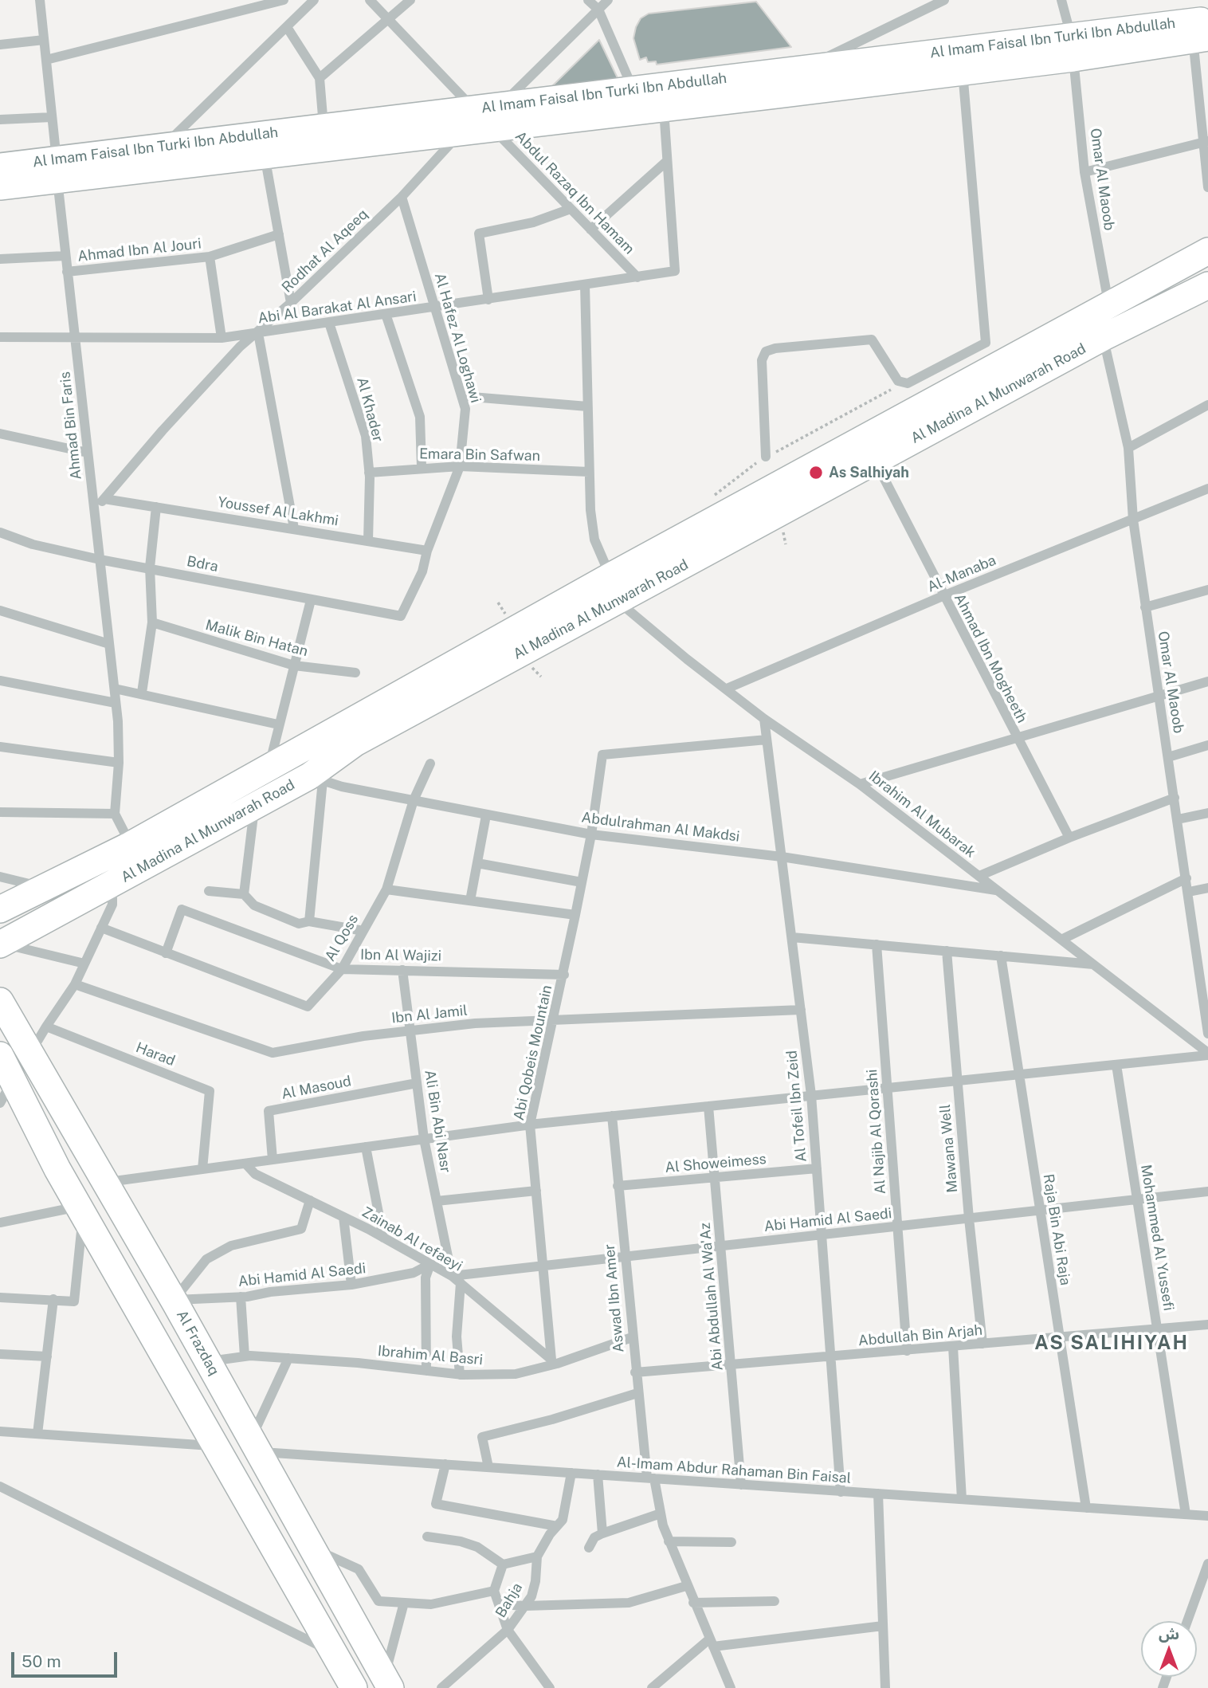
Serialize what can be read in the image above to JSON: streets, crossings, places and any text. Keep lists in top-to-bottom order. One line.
{"streets":{"main road":["Al Imam Faisal Ibn Turki Ibn Abdullah","Al Madina Al Munwarah Road","Al Frazdaq"],"street":["Omar Al Maoob","Abdul Razaq Ibn Hamam","Ahmad Ibn Al Jouri","Rodhat Al Aqeeq","Abi Al Barakat Al Ansari","Al Hafez Al Loghawi","Al Khader","Ahmad Bin Faris","Emara Bin Safwan","Youssef Al Lakhmi","Bdra","Al-Manaba","Malik Bin Hatan","Ahmad Ibn Mogheeth","Ibrahim Al Mubarak","Abdulrahman Al Makdsi","Al Qoss","Ibn Al Wajizi","Ibn Al Jamil","Abi Qobeis Mountain","Harad","Al Masoud","Al Tofeil Ibn Zeid","Ali Bin Abi Nasr","Al Najib Al Qorashi","Mawana Well","Al Showeimess","Abi Hamid Al Saedi","Raja Bin Abi Raja","Mohammed Al Yussefi","Zainab Al refaeyi","Abi Abdullah Al Wa'Az","Aswad Ibn Amer","Abdullah Bin Arjah","Ibrahim Al Basri","Al-Imam Abdur Rahaman Bin Faisal","Bahja"]},"crossings":[["Al Imam Faisal Ibn Turki Ibn Abdullah","Omar Al Maoob"],["Al Imam Faisal Ibn Turki Ibn Abdullah","Abdul Razaq Ibn Hamam"],["Al Imam Faisal Ibn Turki Ibn Abdullah","Rodhat Al Aqeeq"],["Al Imam Faisal Ibn Turki Ibn Abdullah","Ahmad Bin Faris"],["Omar Al Maoob","Al Madina Al Munwarah Road"],["Omar Al Maoob","Al-Manaba"],["Abdul Razaq Ibn Hamam","Abi Al Barakat Al Ansari"],["Ahmad Ibn Al Jouri","Ahmad Bin Faris"],["Rodhat Al Aqeeq","Abi Al Barakat Al Ansari"],["Rodhat Al Aqeeq","Al Hafez Al Loghawi"],["Rodhat Al Aqeeq","Ahmad Bin Faris"],["Rodhat Al Aqeeq","Youssef Al Lakhmi"],["Abi Al Barakat Al Ansari","Al Hafez Al Loghawi"],["Abi Al Barakat Al Ansari","Al Khader"],["Abi Al Barakat Al Ansari","Ahmad Bin Faris"],["Abi Al Barakat Al Ansari","Ibrahim Al Mubarak"],["Al Hafez Al Loghawi","Emara Bin Safwan"],["Al Hafez Al Loghawi","Youssef Al Lakhmi"],["Al Hafez Al Loghawi","Bdra"],["Al Madina Al Munwarah Road","Ahmad Ibn Mogheeth"],["Al Madina Al Munwarah Road","Ibrahim Al Mubarak"],["Al Madina Al Munwarah Road","Abdulrahman Al Makdsi"],["Al Khader","Emara Bin Safwan"],["Al Khader","Youssef Al Lakhmi"],["Ahmad Bin Faris","Bdra"],["Emara Bin Safwan","Ibrahim Al Mubarak"],["Youssef Al Lakhmi","Bdra"],["Al-Manaba","Ahmad Ibn Mogheeth"],["Al-Manaba","Ibrahim Al Mubarak"],["Ibrahim Al Mubarak","Abdulrahman Al Makdsi"],["Ibrahim Al Mubarak","Al Tofeil Ibn Zeid"],["Abdulrahman Al Makdsi","Al Qoss"],["Abdulrahman Al Makdsi","Abi Qobeis Mountain"],["Abdulrahman Al Makdsi","Al Tofeil Ibn Zeid"],["Al Qoss","Ibn Al Wajizi"],["Ibn Al Wajizi","Abi Qobeis Mountain"],["Ibn Al Wajizi","Ali Bin Abi Nasr"],["Ibn Al Jamil","Abi Qobeis Mountain"],["Ibn Al Jamil","Al Tofeil Ibn Zeid"],["Ibn Al Jamil","Ali Bin Abi Nasr"],["Abi Qobeis Mountain","Al Tofeil Ibn Zeid"],["Abi Qobeis Mountain","Abi Hamid Al Saedi"],["Abi Qobeis Mountain","Zainab Al refaeyi"],["Al Masoud","Ali Bin Abi Nasr"],["Al Tofeil Ibn Zeid","Al Showeimess"],["Al Tofeil Ibn Zeid","Abi Hamid Al Saedi"],["Al Tofeil Ibn Zeid","Abdullah Bin Arjah"],["Al Tofeil Ibn Zeid","Al-Imam Abdur Rahaman Bin Faisal"],["Ali Bin Abi Nasr","Abi Hamid Al Saedi"],["Ali Bin Abi Nasr","Zainab Al refaeyi"],["Al Najib Al Qorashi","Abi Hamid Al Saedi"],["Al Najib Al Qorashi","Abdullah Bin Arjah"],["Mawana Well","Abi Hamid Al Saedi"],["Mawana Well","Abdullah Bin Arjah"],["Al Showeimess","Abi Abdullah Al Wa'Az"],["Al Showeimess","Aswad Ibn Amer"],["Abi Hamid Al Saedi","Raja Bin Abi Raja"],["Abi Hamid Al Saedi","Mohammed Al Yussefi"],["Abi Hamid Al Saedi","Zainab Al refaeyi"],["Abi Hamid Al Saedi","Abi Abdullah Al Wa'Az"],["Abi Hamid Al Saedi","Aswad Ibn Amer"],["Abi Hamid Al Saedi","Al Frazdaq"],["Raja Bin Abi Raja","Abdullah Bin Arjah"],["Raja Bin Abi Raja","Al-Imam Abdur Rahaman Bin Faisal"],["Mohammed Al Yussefi","Abdullah Bin Arjah"],["Mohammed Al Yussefi","Al-Imam Abdur Rahaman Bin Faisal"],["Abi Abdullah Al Wa'Az","Abdullah Bin Arjah"],["Abi Abdullah Al Wa'Az","Al-Imam Abdur Rahaman Bin Faisal"],["Aswad Ibn Amer","Abdullah Bin Arjah"],["Aswad Ibn Amer","Ibrahim Al Basri"],["Aswad Ibn Amer","Al-Imam Abdur Rahaman Bin Faisal"],["Al Frazdaq","Ibrahim Al Basri"],["Al Frazdaq","Al-Imam Abdur Rahaman Bin Faisal"],["Al-Imam Abdur Rahaman Bin Faisal","Bahja"]],"districts":["AS SALIHIYAH"],"places":["As Salhiyah"],"scale_bar":"50 m","north":"top"}
